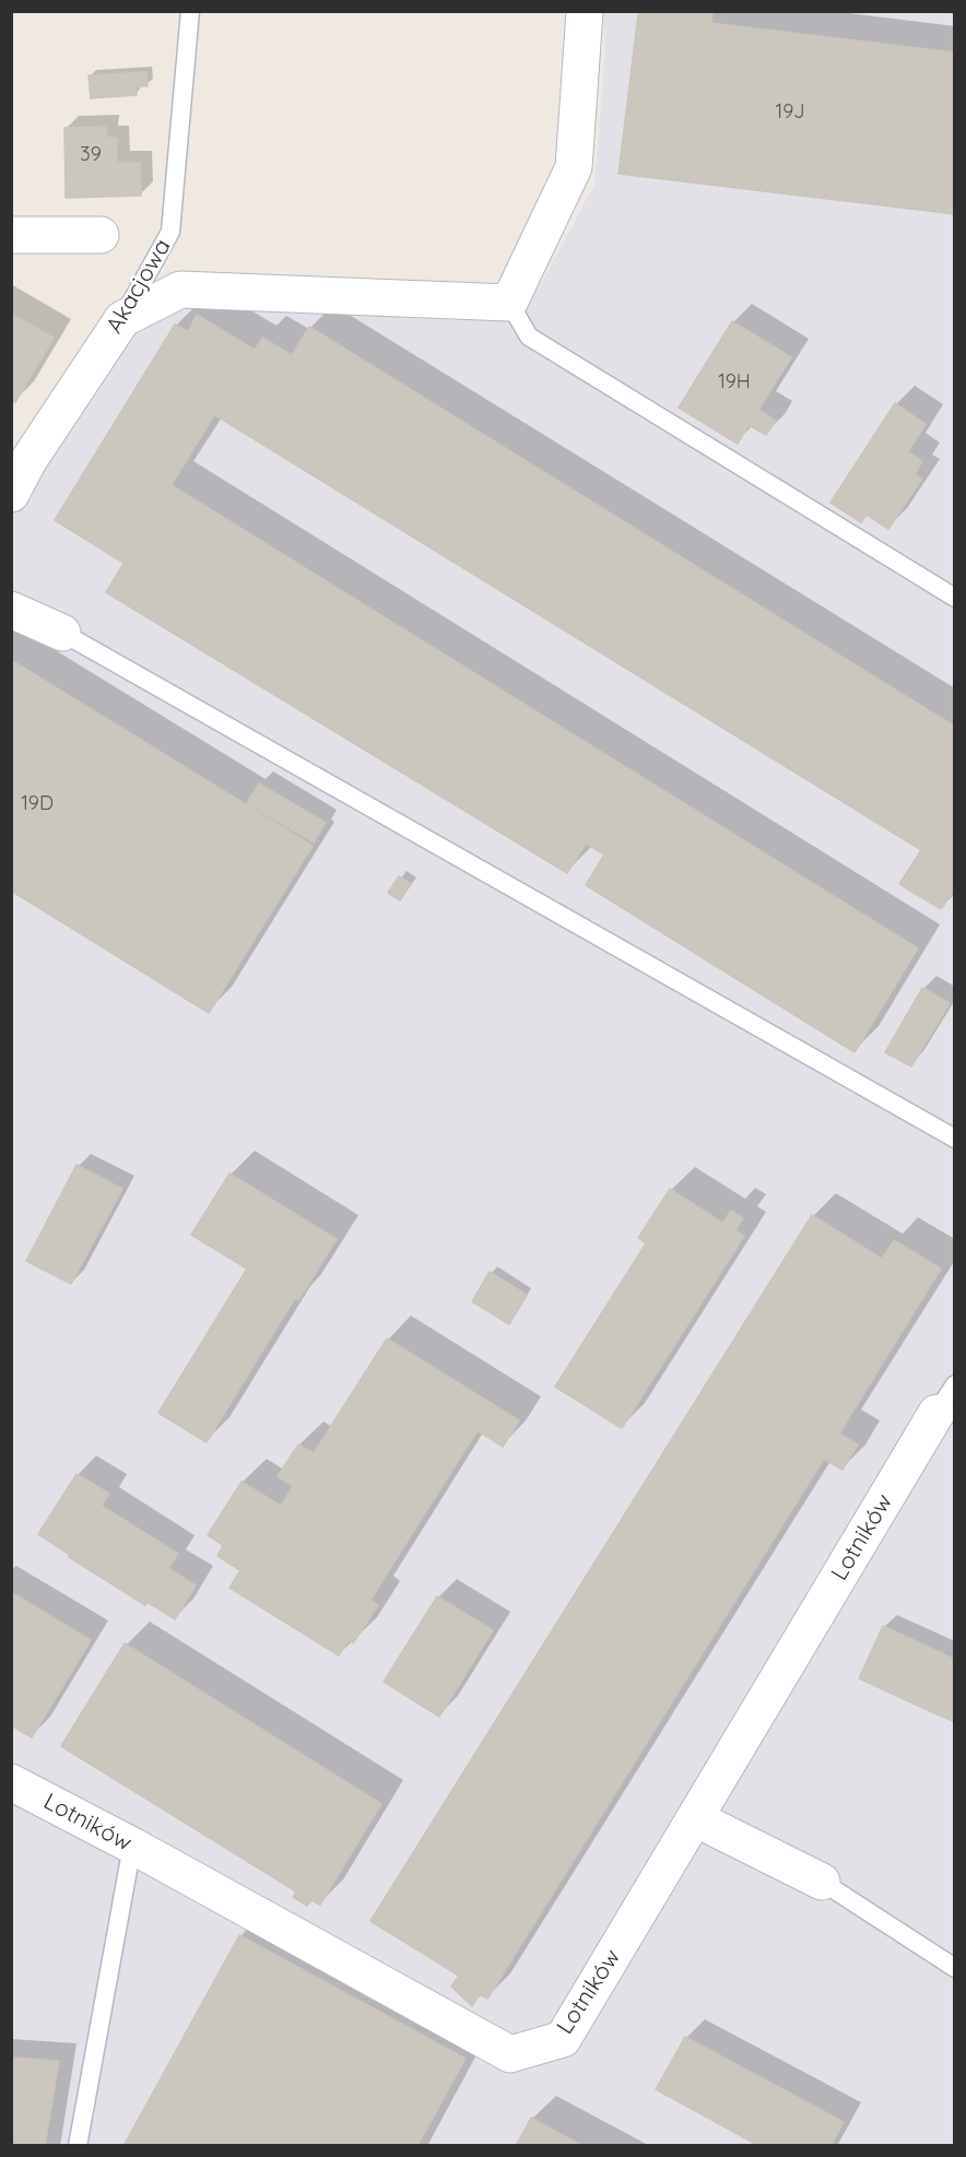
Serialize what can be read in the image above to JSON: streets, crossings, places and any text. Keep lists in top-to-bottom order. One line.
{"streets":{"street":["Akacjowa","Lotników"]},"house_numbers":["19J","39","19H","19D"]}
